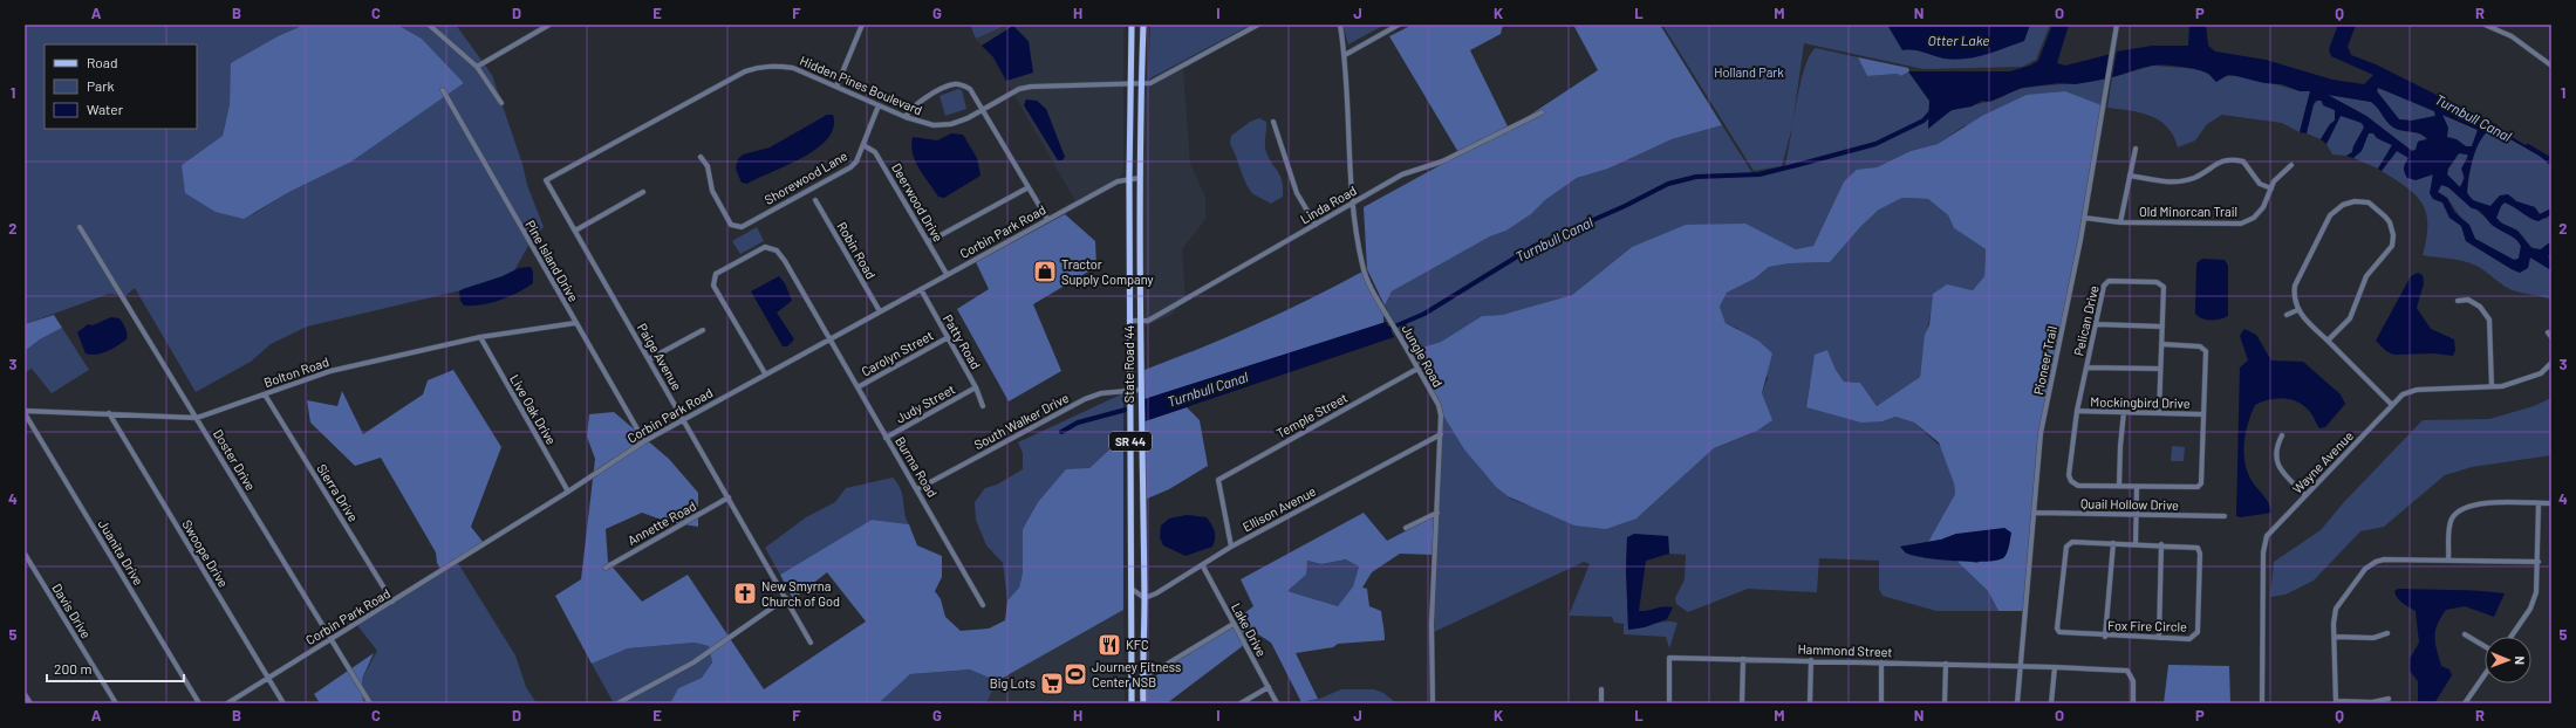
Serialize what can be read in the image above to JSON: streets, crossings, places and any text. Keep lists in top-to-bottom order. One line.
{"streets":{"main road":["State Road 44","SR 44"],"street":["Hidden Pines Boulevard","Shorewood Lane","Deerwood Drive","Linda Road","Old Minorcan Trail","Corbin Park Road","Robin Road","Pine Island Drive","Pelican Drive","Patty Road","Carolyn Street","Jungle Road","Paige Avenue","Pioneer Trail","Bolton Road","Mockingbird Drive","Judy Street","Live Oak Drive","Temple Street","South Walker Drive","Doster Drive","Wayne Avenue","Burma Road","Sierra Drive","Quail Hollow Drive","Ellison Avenue","Annette Road","Juanita Drive","Swoope Drive","Davis Drive","Fox Fire Circle","Lake Drive","Hammond Street"]},"crossings":[["Hidden Pines Boulevard","Shorewood Lane"],["Hidden Pines Boulevard","Paige Avenue"],["Hidden Pines Boulevard","State Road 44"],["Shorewood Lane","Deerwood Drive"],["Deerwood Drive","Corbin Park Road"],["Linda Road","Jungle Road"],["Linda Road","State Road 44"],["Old Minorcan Trail","Pioneer Trail"],["Corbin Park Road","Robin Road"],["Corbin Park Road","Pine Island Drive"],["Corbin Park Road","Patty Road"],["Corbin Park Road","Paige Avenue"],["Corbin Park Road","State Road 44"],["Corbin Park Road","Live Oak Drive"],["Corbin Park Road","Doster Drive"],["Corbin Park Road","Burma Road"],["Corbin Park Road","Sierra Drive"],["Corbin Park Road","Swoope Drive"],["Pine Island Drive","Bolton Road"],["Pelican Drive","Mockingbird Drive"],["Patty Road","Carolyn Street"],["Patty Road","Judy Street"],["Carolyn Street","Burma Road"],["Jungle Road","Temple Street"],["Jungle Road","Ellison Avenue"],["Paige Avenue","Annette Road"],["Pioneer Trail","Quail Hollow Drive"],["Pioneer Trail","Hammond Street"],["State Road 44","South Walker Drive"],["State Road 44","Ellison Avenue"],["Bolton Road","Live Oak Drive"],["Bolton Road","Doster Drive"],["Bolton Road","Sierra Drive"],["Bolton Road","Juanita Drive"],["Bolton Road","Swoope Drive"],["Judy Street","Burma Road"],["Temple Street","Ellison Avenue"],["South Walker Drive","Burma Road"],["Ellison Avenue","Lake Drive"]],"water":["Otter Lake","Turnbull Canal"],"parks":["Holland Park"],"places":{"shop":["Tractor Supply Company"],"church":["New Smyrna Church of God"],"restaurant":["KFC"],"sports":["Journey Fitness Center NSB"],"supermarket":["Big Lots"]},"legend":["Road","Park","Water"],"scale_bar":"200 m","north":"right","grid":{"columns":["A","B","C","D","E","F","G","H","I","J","K","L","M","N","O","P","Q","R"],"rows":["1","2","3","4","5"]}}
